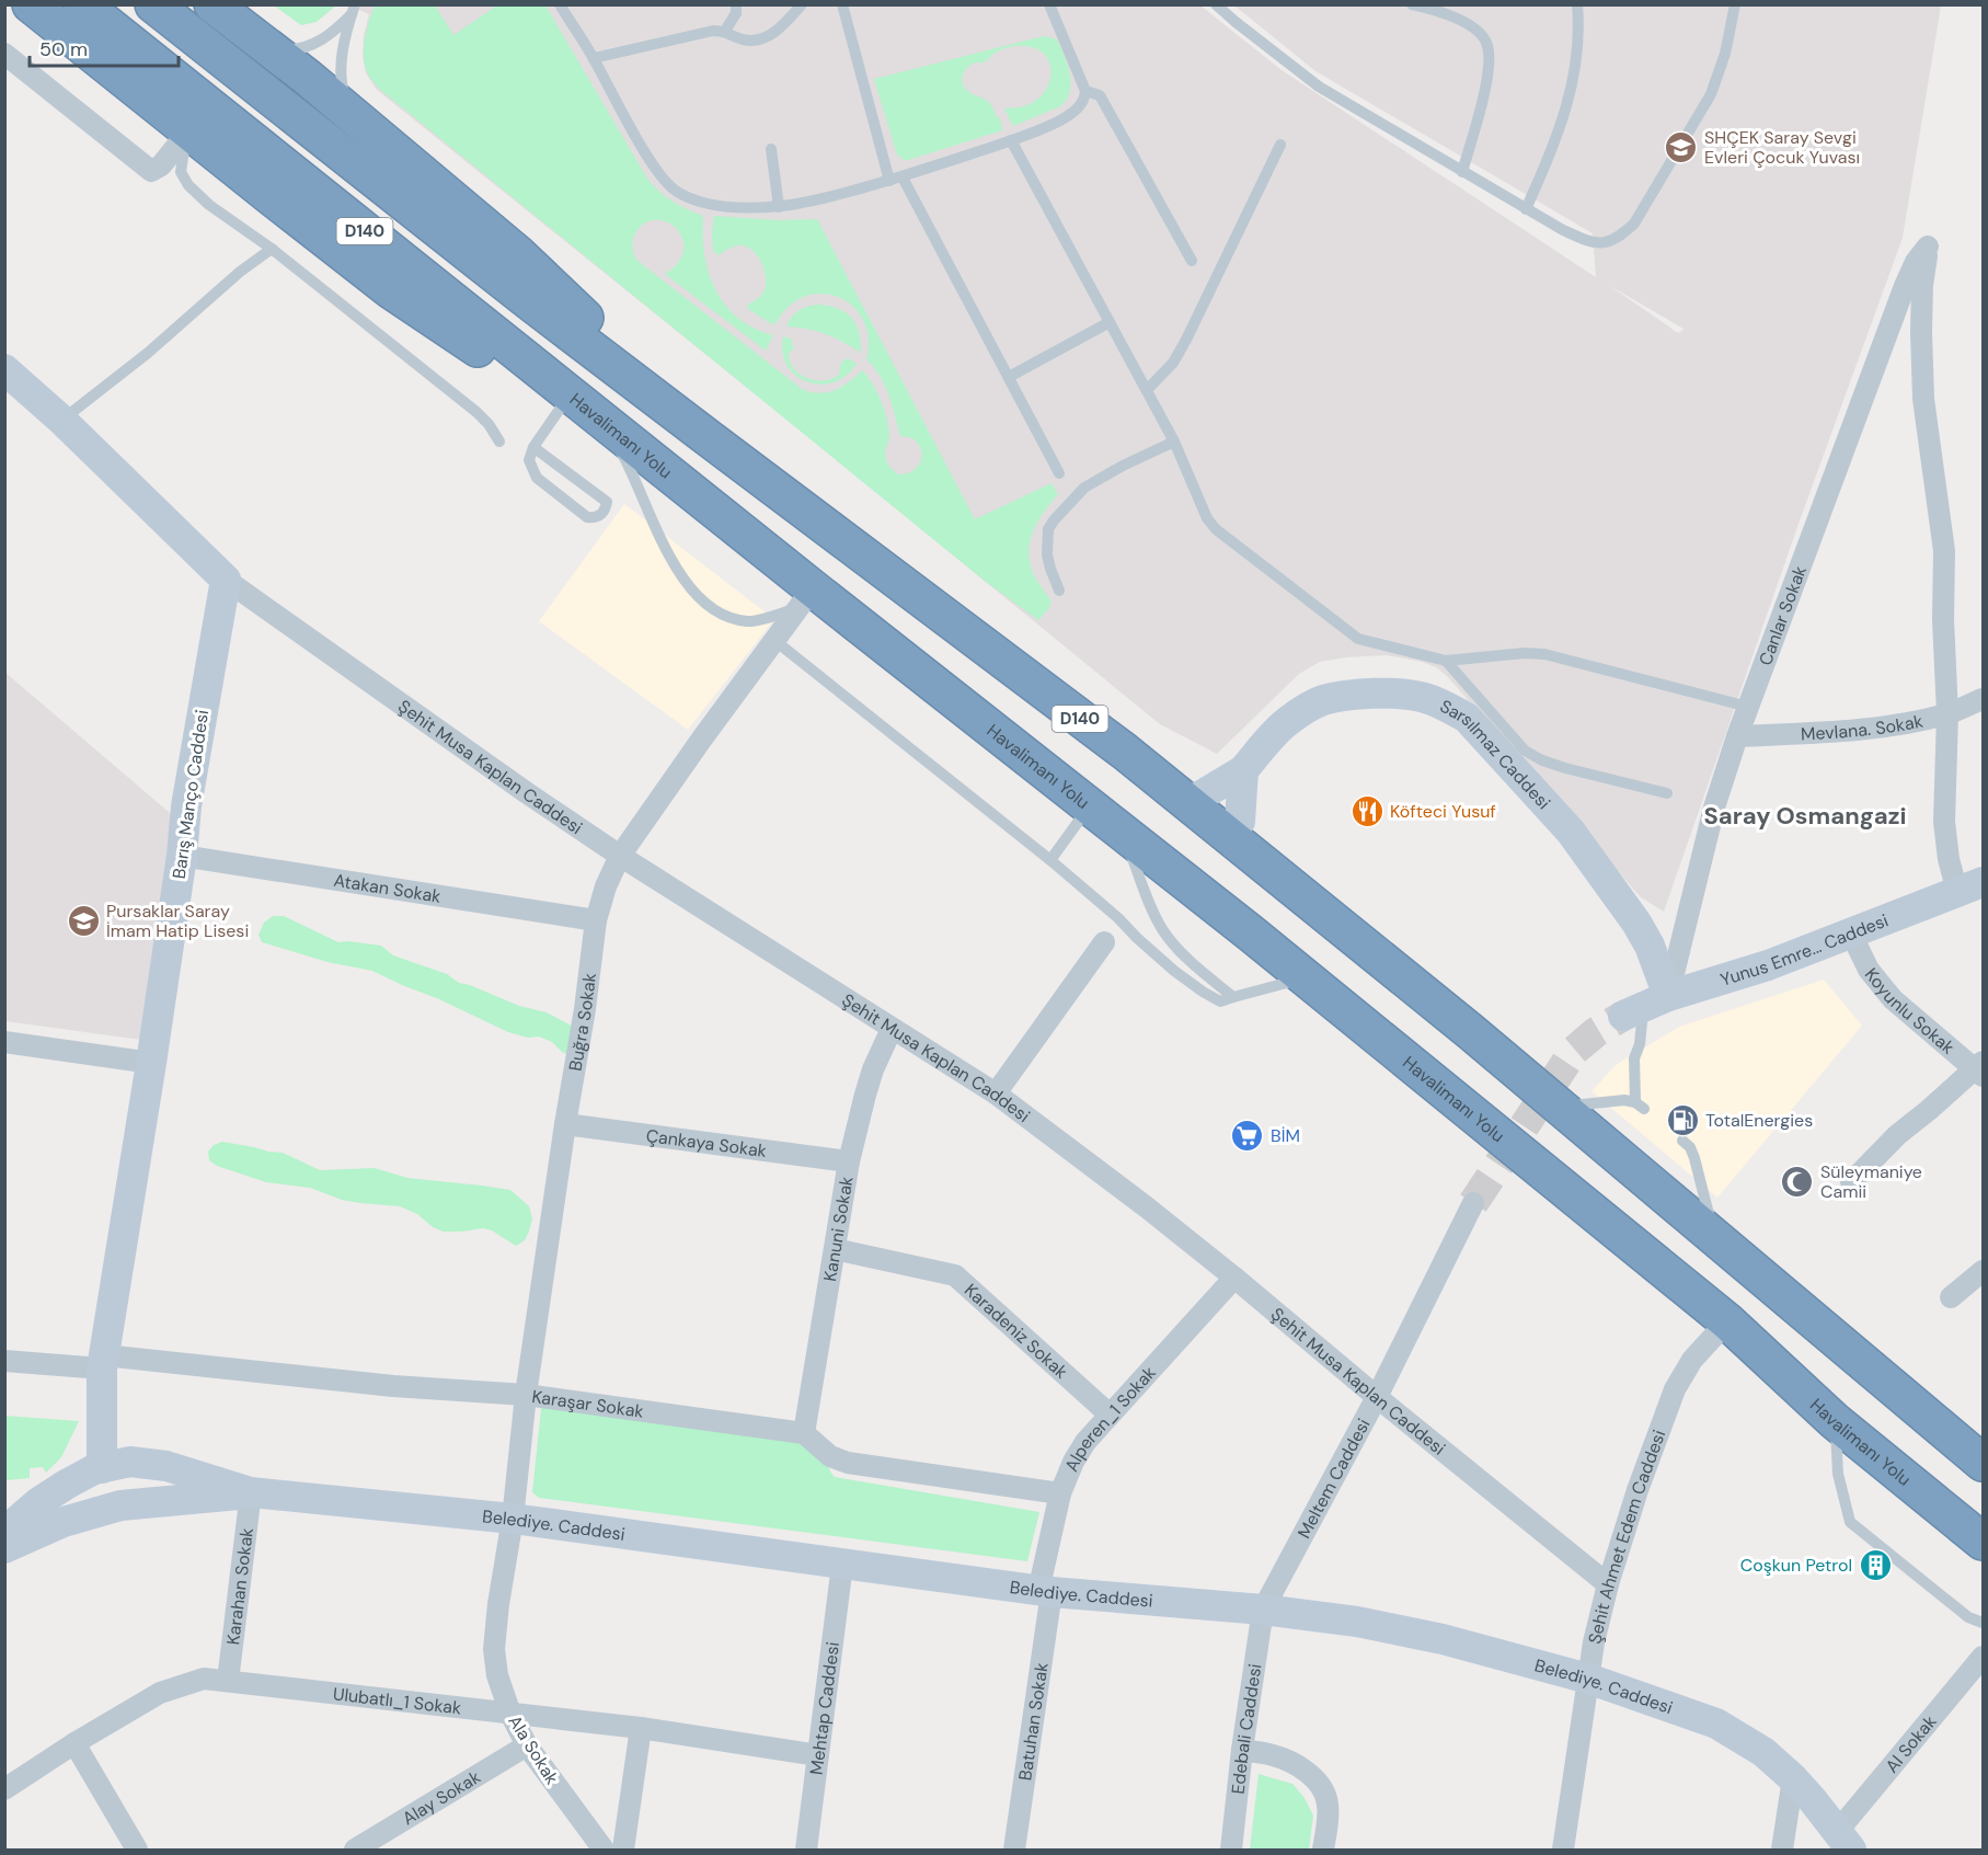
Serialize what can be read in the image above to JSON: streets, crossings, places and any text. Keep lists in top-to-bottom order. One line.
{"streets":{"highway":["D140","Havalimanı Yolu"],"street":["Canlar Sokak","Mevlana. Sokak","Sarsılmaz Caddesi","Şehit Musa Kaplan Caddesi","Barış Manço Caddesi","Atakan Sokak","Yunus Emre... Caddesi","Koyunlu Sokak","Buğra Sokak","Çankaya Sokak","Kanuni Sokak","Karadeniz Sokak","Karaşar Sokak","Alperen_1 Sokak","Meltem Caddesi","Belediye. Caddesi","Şehit Ahmet Edem Caddesi","Karahan Sokak","Ulubatlı_1 Sokak","Mehtap Caddesi","Batuhan Sokak","Edebali Caddesi","Al Sokak","Ala Sokak","Alay Sokak"]},"crossings":[["D140","Sarsılmaz Caddesi"],["Havalimanı Yolu","Buğra Sokak"],["Havalimanı Yolu","Şehit Ahmet Edem Caddesi"],["Canlar Sokak","Mevlana. Sokak"],["Canlar Sokak","Sarsılmaz Caddesi"],["Canlar Sokak","Yunus Emre... Caddesi"],["Sarsılmaz Caddesi","Yunus Emre... Caddesi"],["Şehit Musa Kaplan Caddesi","Barış Manço Caddesi"],["Şehit Musa Kaplan Caddesi","Buğra Sokak"],["Şehit Musa Kaplan Caddesi","Kanuni Sokak"],["Şehit Musa Kaplan Caddesi","Alperen_1 Sokak"],["Şehit Musa Kaplan Caddesi","Meltem Caddesi"],["Şehit Musa Kaplan Caddesi","Şehit Ahmet Edem Caddesi"],["Barış Manço Caddesi","Atakan Sokak"],["Barış Manço Caddesi","Karaşar Sokak"],["Atakan Sokak","Buğra Sokak"],["Yunus Emre... Caddesi","Koyunlu Sokak"],["Buğra Sokak","Çankaya Sokak"],["Buğra Sokak","Karaşar Sokak"],["Buğra Sokak","Belediye. Caddesi"],["Buğra Sokak","Ala Sokak"],["Çankaya Sokak","Kanuni Sokak"],["Kanuni Sokak","Karadeniz Sokak"],["Kanuni Sokak","Karaşar Sokak"],["Karadeniz Sokak","Alperen_1 Sokak"],["Alperen_1 Sokak","Belediye. Caddesi"],["Alperen_1 Sokak","Batuhan Sokak"],["Meltem Caddesi","Belediye. Caddesi"],["Meltem Caddesi","Edebali Caddesi"],["Belediye. Caddesi","Şehit Ahmet Edem Caddesi"],["Belediye. Caddesi","Karahan Sokak"],["Belediye. Caddesi","Mehtap Caddesi"],["Belediye. Caddesi","Batuhan Sokak"],["Belediye. Caddesi","Edebali Caddesi"],["Belediye. Caddesi","Al Sokak"],["Belediye. Caddesi","Ala Sokak"],["Karahan Sokak","Ulubatlı_1 Sokak"],["Ulubatlı_1 Sokak","Mehtap Caddesi"],["Ulubatlı_1 Sokak","Ala Sokak"],["Ala Sokak","Alay Sokak"]],"districts":["Saray Osmangazi"],"places":{"school or university":["SHÇEK Saray Sevgi Evleri Çocuk Yuvası","Pursaklar Saray İmam Hatip Lisesi"],"restaurant":["Köfteci Yusuf"],"fuel station":["TotalEnergies"],"supermarket":["BİM"],"mosque":["Süleymaniye Camii"],"building":["Coşkun Petrol"]},"scale_bar":"50 m"}
